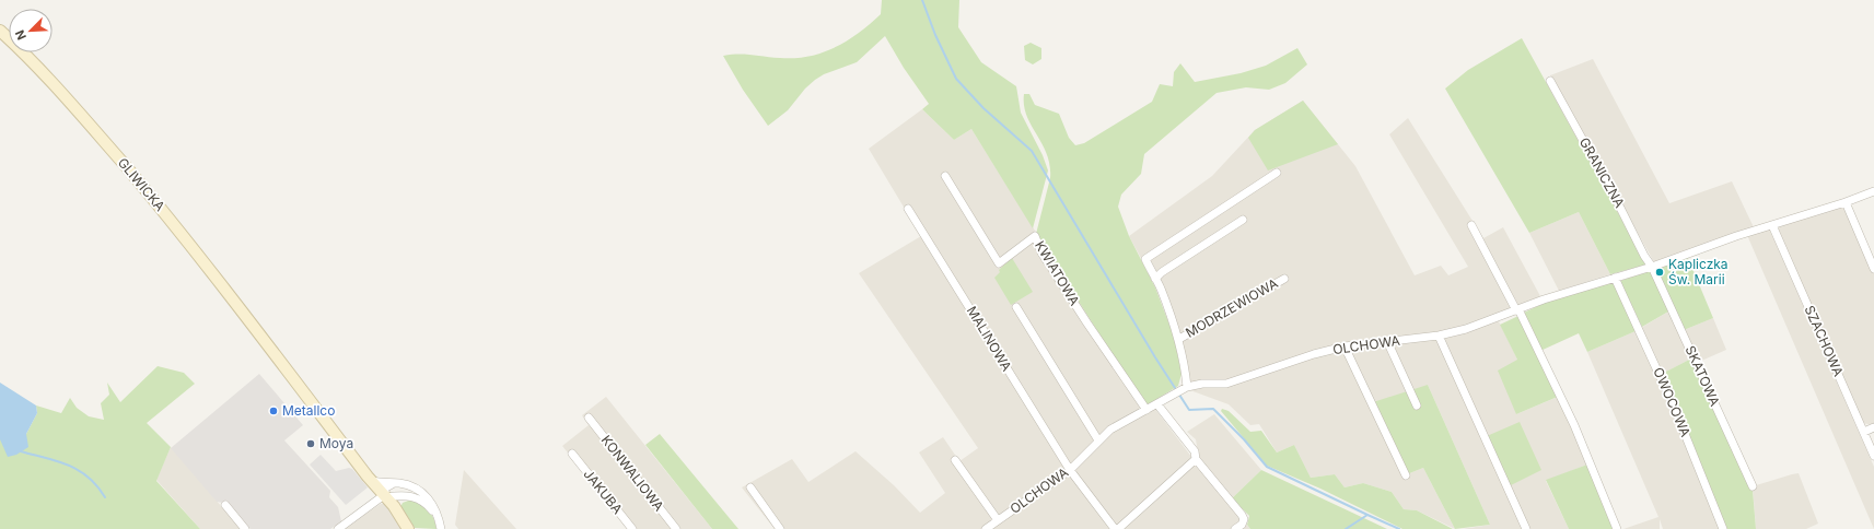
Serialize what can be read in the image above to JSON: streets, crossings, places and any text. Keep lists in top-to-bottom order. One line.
{"streets":{"street":["GRANICZNA","GLIWICKA","KWIATOWA","MODRZEWIOWA","MALINOWA","SZACHOWA","OLCHOWA","SKATOWA","OWOCOWA","KONWALIOWA","JAKUBA"]},"crossings":[["GRANICZNA","OLCHOWA"],["GRANICZNA","SKATOWA"],["KWIATOWA","OLCHOWA"],["MALINOWA","OLCHOWA"],["SZACHOWA","OLCHOWA"],["OLCHOWA","SKATOWA"],["OLCHOWA","OWOCOWA"]],"places":["Kapliczka Św. Marii","Metallco","Moya"],"north":"bottom left"}
